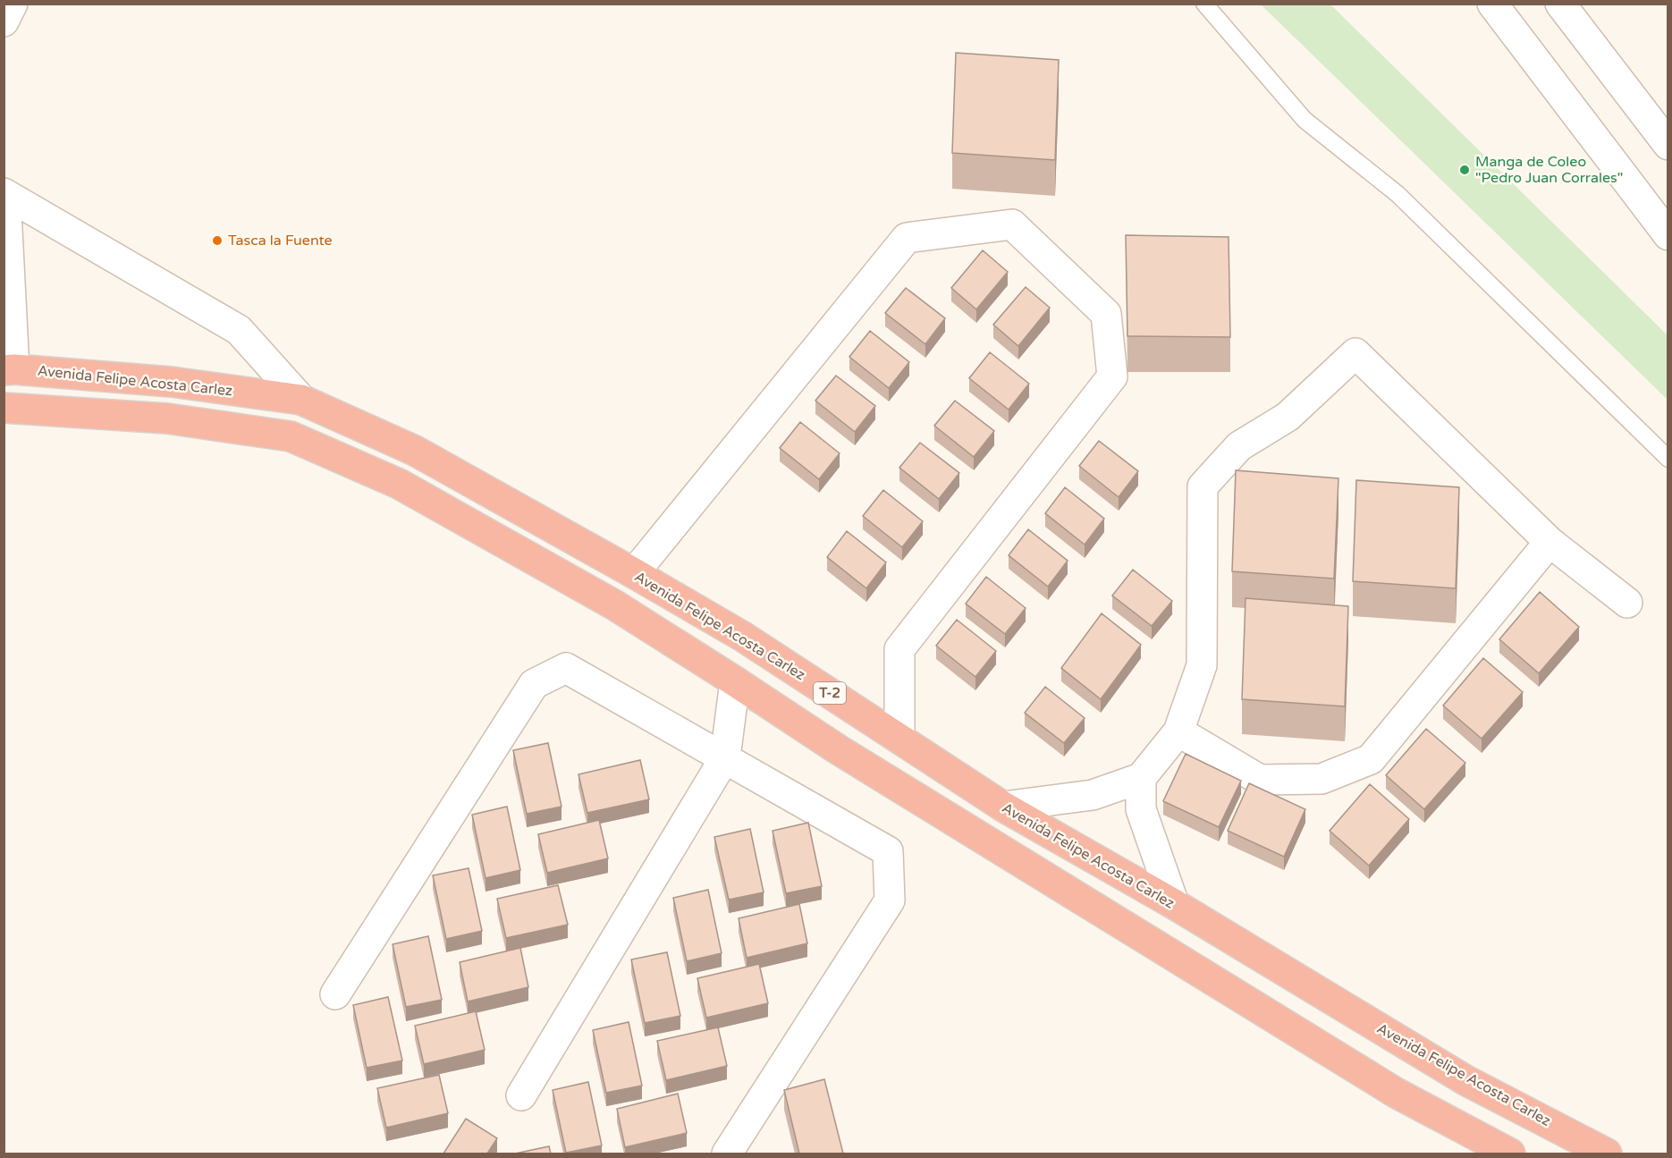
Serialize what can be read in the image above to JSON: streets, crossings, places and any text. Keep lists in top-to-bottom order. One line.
{"streets":{"highway":["Avenida Felipe Acosta Carlez","T-2"]},"places":["Manga de Coleo \"Pedro Juan Corrales\"","Tasca la Fuente"]}
